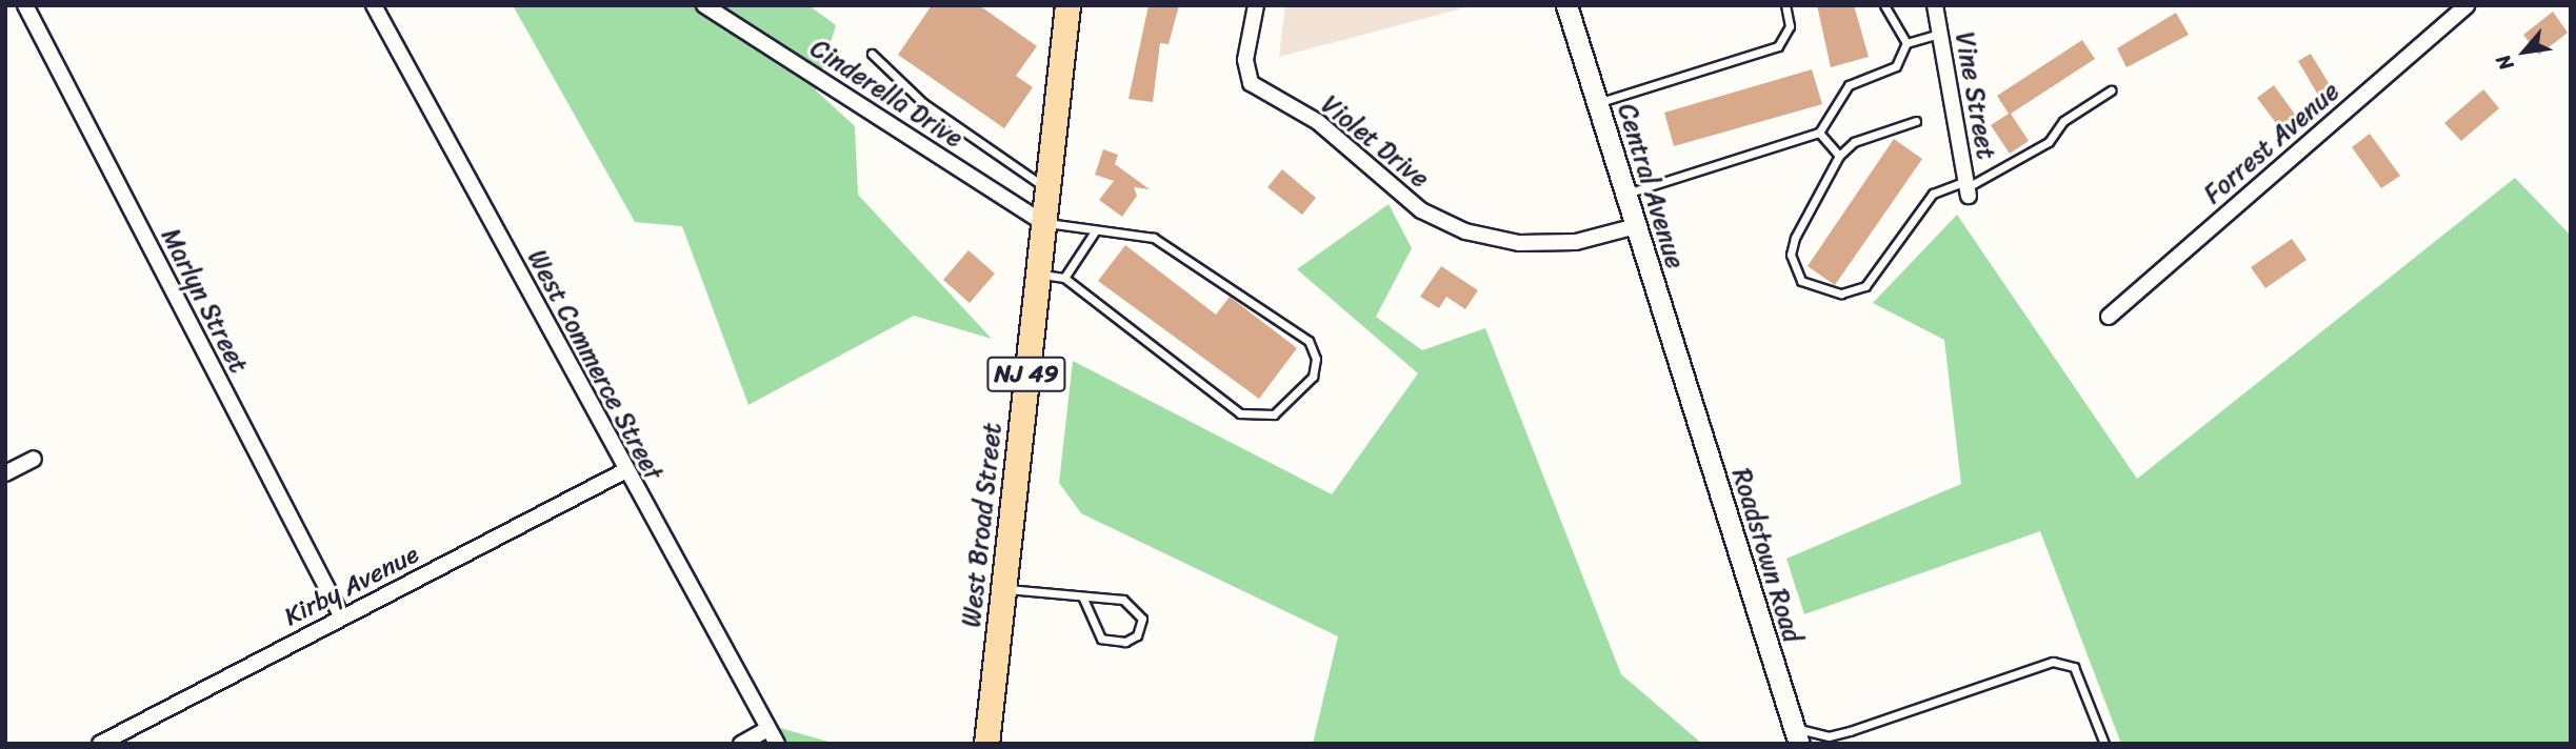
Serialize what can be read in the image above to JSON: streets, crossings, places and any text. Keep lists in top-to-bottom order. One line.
{"streets":{"highway":["NJ 49","West Broad Street"],"main road":["Central Avenue","Roadstown Road"],"street":["Cinderella Drive","Vine Street","Violet Drive","Forrest Avenue","Marlyn Street","West Commerce Street","Kirby Avenue"]},"crossings":[["Cinderella Drive","West Broad Street"],["Violet Drive","Central Avenue"],["Central Avenue","Roadstown Road"],["Marlyn Street","Kirby Avenue"],["West Commerce Street","Kirby Avenue"]],"north":"bottom left"}
